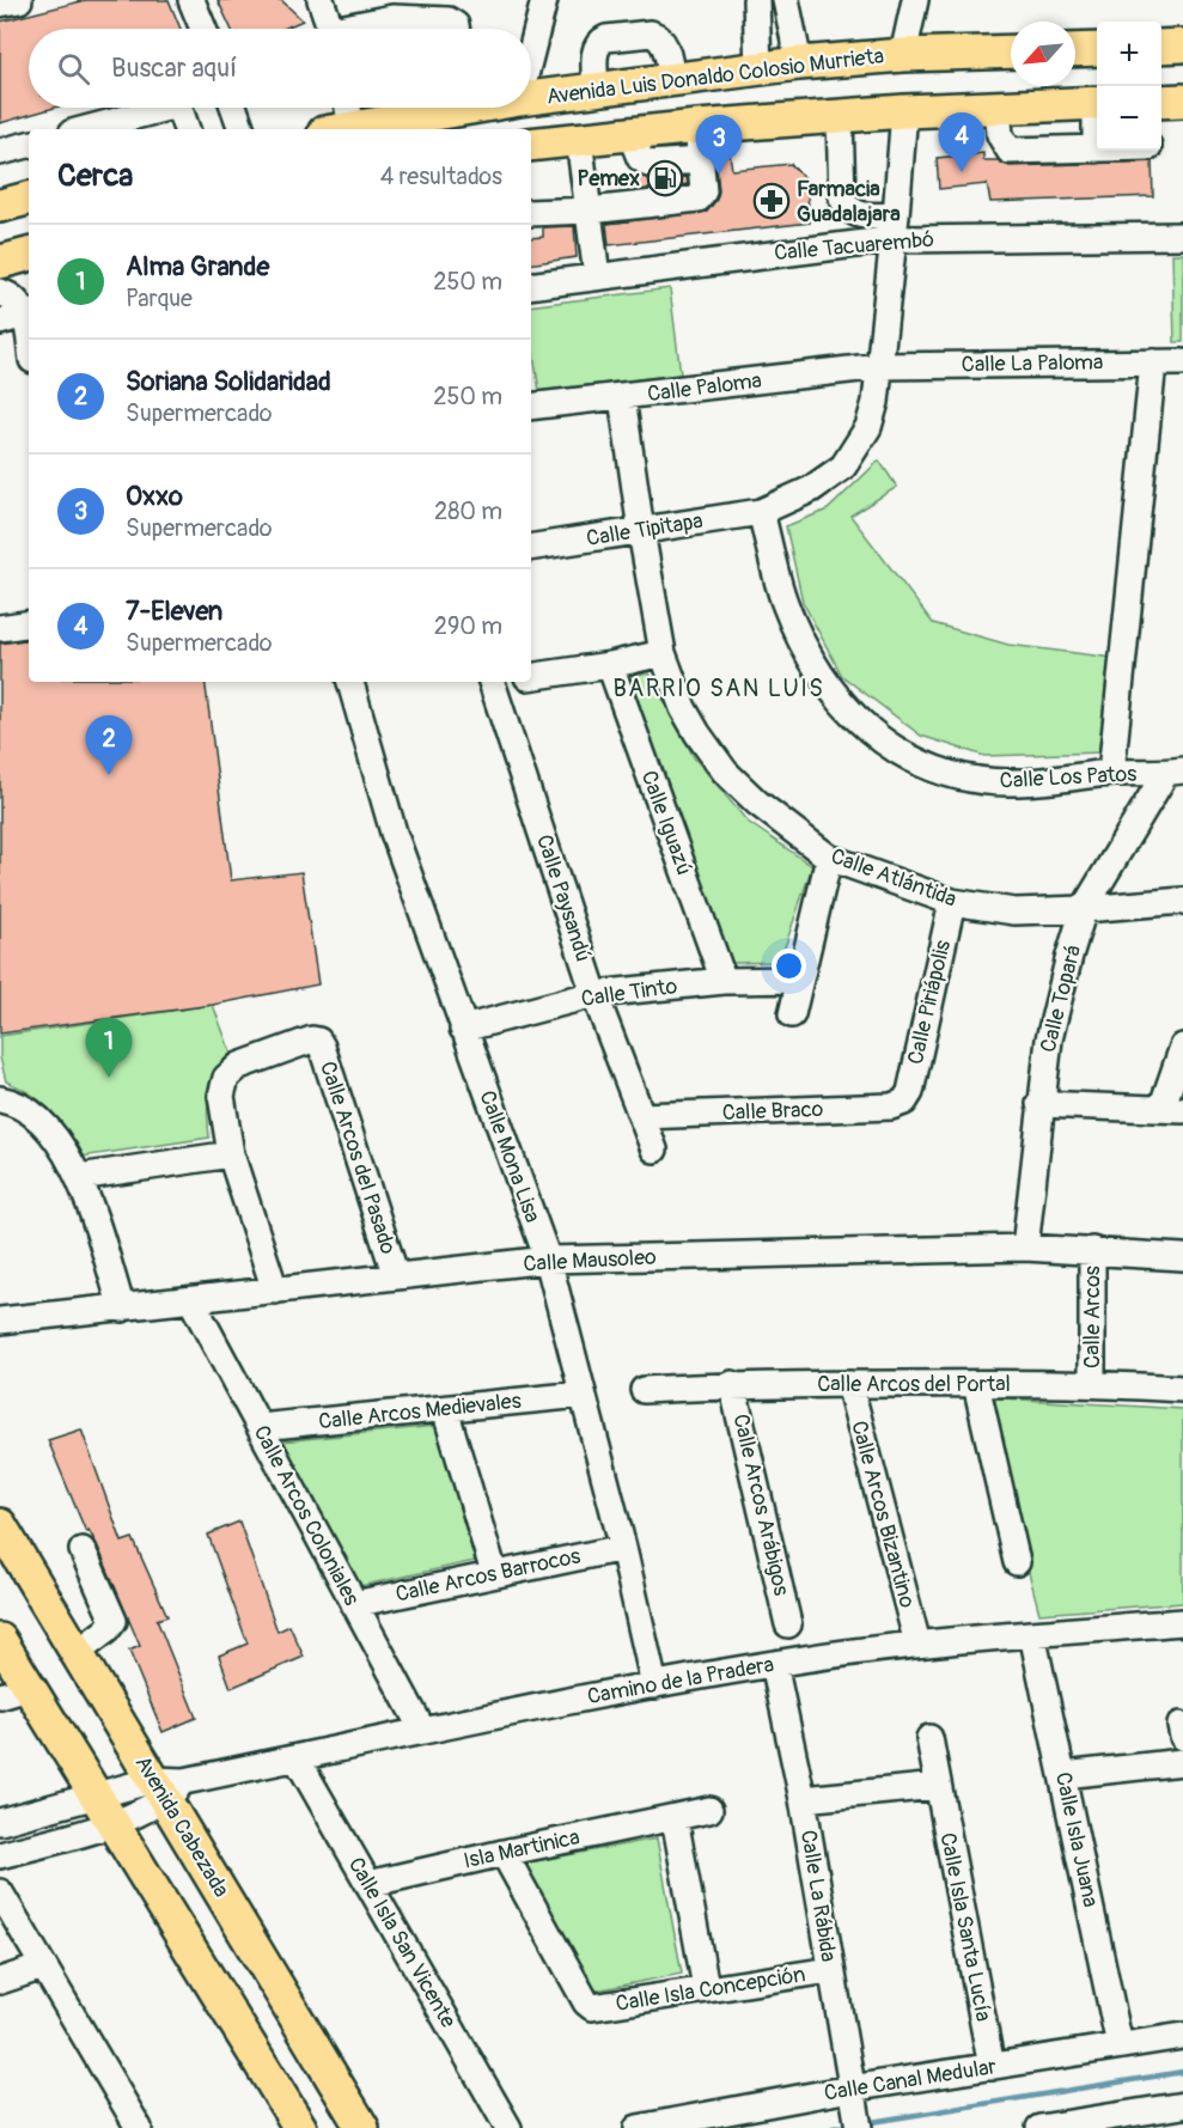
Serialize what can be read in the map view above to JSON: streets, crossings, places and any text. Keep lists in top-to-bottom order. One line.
{"streets":{"main road":["Avenida Luis Donaldo Colosio Murrieta","Avenida Cabezada"],"street":["Calle Tacuarembó","Calle La Paloma","Calle Paloma","Calle Tipitapa","Calle Los Patos","Calle Iguazú","Calle Atlántida","Calle Paysandú","Calle Tinto","Calle Topará","Calle Piriápolis","Calle Braco","Calle Mona Lisa","Calle Arcos del Pasado","Calle Mausoleo","Calle Arcos","Calle Arcos del Portal","Calle Arcos Medievales","Calle Arcos Arábigos","Calle Arcos Bizantino","Calle Arcos Coloniales","Calle Arcos Barrocos","Camino de la Pradera","Calle Isla Juana","Isla Martinica","Calle La Rábida","Calle Isla Santa Lucía","Calle Isla San Vicente","Calle Isla Concepción","Calle Canal Medular"]},"crossings":[["Calle La Paloma","Calle Paloma"],["Calle La Paloma","Calle Tipitapa"],["Calle Paloma","Calle Tipitapa"],["Calle Paloma","Calle Atlántida"],["Calle Tipitapa","Calle Los Patos"],["Calle Tipitapa","Calle Atlántida"],["Calle Los Patos","Calle Topará"],["Calle Iguazú","Calle Tinto"],["Calle Atlántida","Calle Topará"],["Calle Atlántida","Calle Piriápolis"],["Calle Paysandú","Calle Tinto"],["Calle Paysandú","Calle Braco"],["Calle Tinto","Calle Mona Lisa"],["Calle Topará","Calle Mausoleo"],["Calle Piriápolis","Calle Braco"],["Calle Mona Lisa","Calle Mausoleo"],["Calle Mona Lisa","Calle Arcos Medievales"],["Calle Mona Lisa","Calle Arcos Barrocos"],["Calle Mona Lisa","Camino de la Pradera"],["Calle Arcos del Pasado","Calle Mausoleo"],["Calle Mausoleo","Calle Arcos"],["Calle Mausoleo","Calle Arcos Coloniales"],["Calle Arcos","Calle Arcos del Portal"],["Calle Arcos del Portal","Calle Arcos Arábigos"],["Calle Arcos del Portal","Calle Arcos Bizantino"],["Calle Arcos Medievales","Calle Arcos Coloniales"],["Calle Arcos Bizantino","Camino de la Pradera"],["Calle Arcos Coloniales","Calle Arcos Barrocos"],["Calle Arcos Coloniales","Camino de la Pradera"],["Camino de la Pradera","Avenida Cabezada"],["Camino de la Pradera","Calle Isla Juana"],["Camino de la Pradera","Calle La Rábida"],["Camino de la Pradera","Calle Isla San Vicente"],["Calle Isla Juana","Calle Canal Medular"],["Isla Martinica","Calle Isla San Vicente"],["Isla Martinica","Calle Isla Concepción"],["Calle La Rábida","Calle Isla Concepción"],["Calle La Rábida","Calle Canal Medular"],["Calle Isla Santa Lucía","Calle Canal Medular"]],"districts":["BARRIO SAN LUIS"],"places":{"fuel station":["Pemex"],"pharmacy":["Farmacia Guadalajara"]},"north":"bottom left","page":{"map_buttons":["+","−"],"search":"Buscar aquí","pins":["4","3","2","1"],"heading":["Cerca","4 resultados"],"list":[{"mark":"1","name":"Alma Grande","note":"Parque","value":"250 m"},{"mark":"2","name":"Soriana Solidaridad","note":"Supermercado","value":"250 m"},{"mark":"3","name":"Oxxo","note":"Supermercado","value":"280 m"},{"mark":"4","name":"7-Eleven","note":"Supermercado","value":"290 m"}]}}
